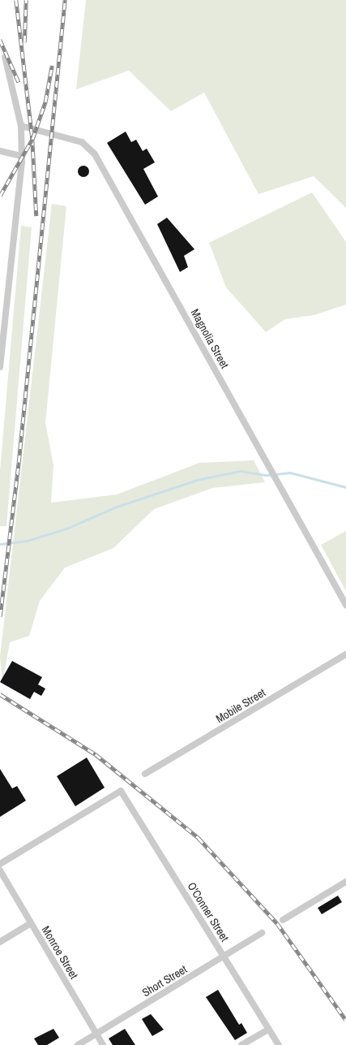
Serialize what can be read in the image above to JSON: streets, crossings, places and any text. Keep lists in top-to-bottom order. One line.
{"streets":{"street":["Magnolia Street","Mobile Street","O'Conner Street","Monroe Street","Short Street"]},"crossings":[["O'Conner Street","Short Street"],["Monroe Street","Short Street"]]}
